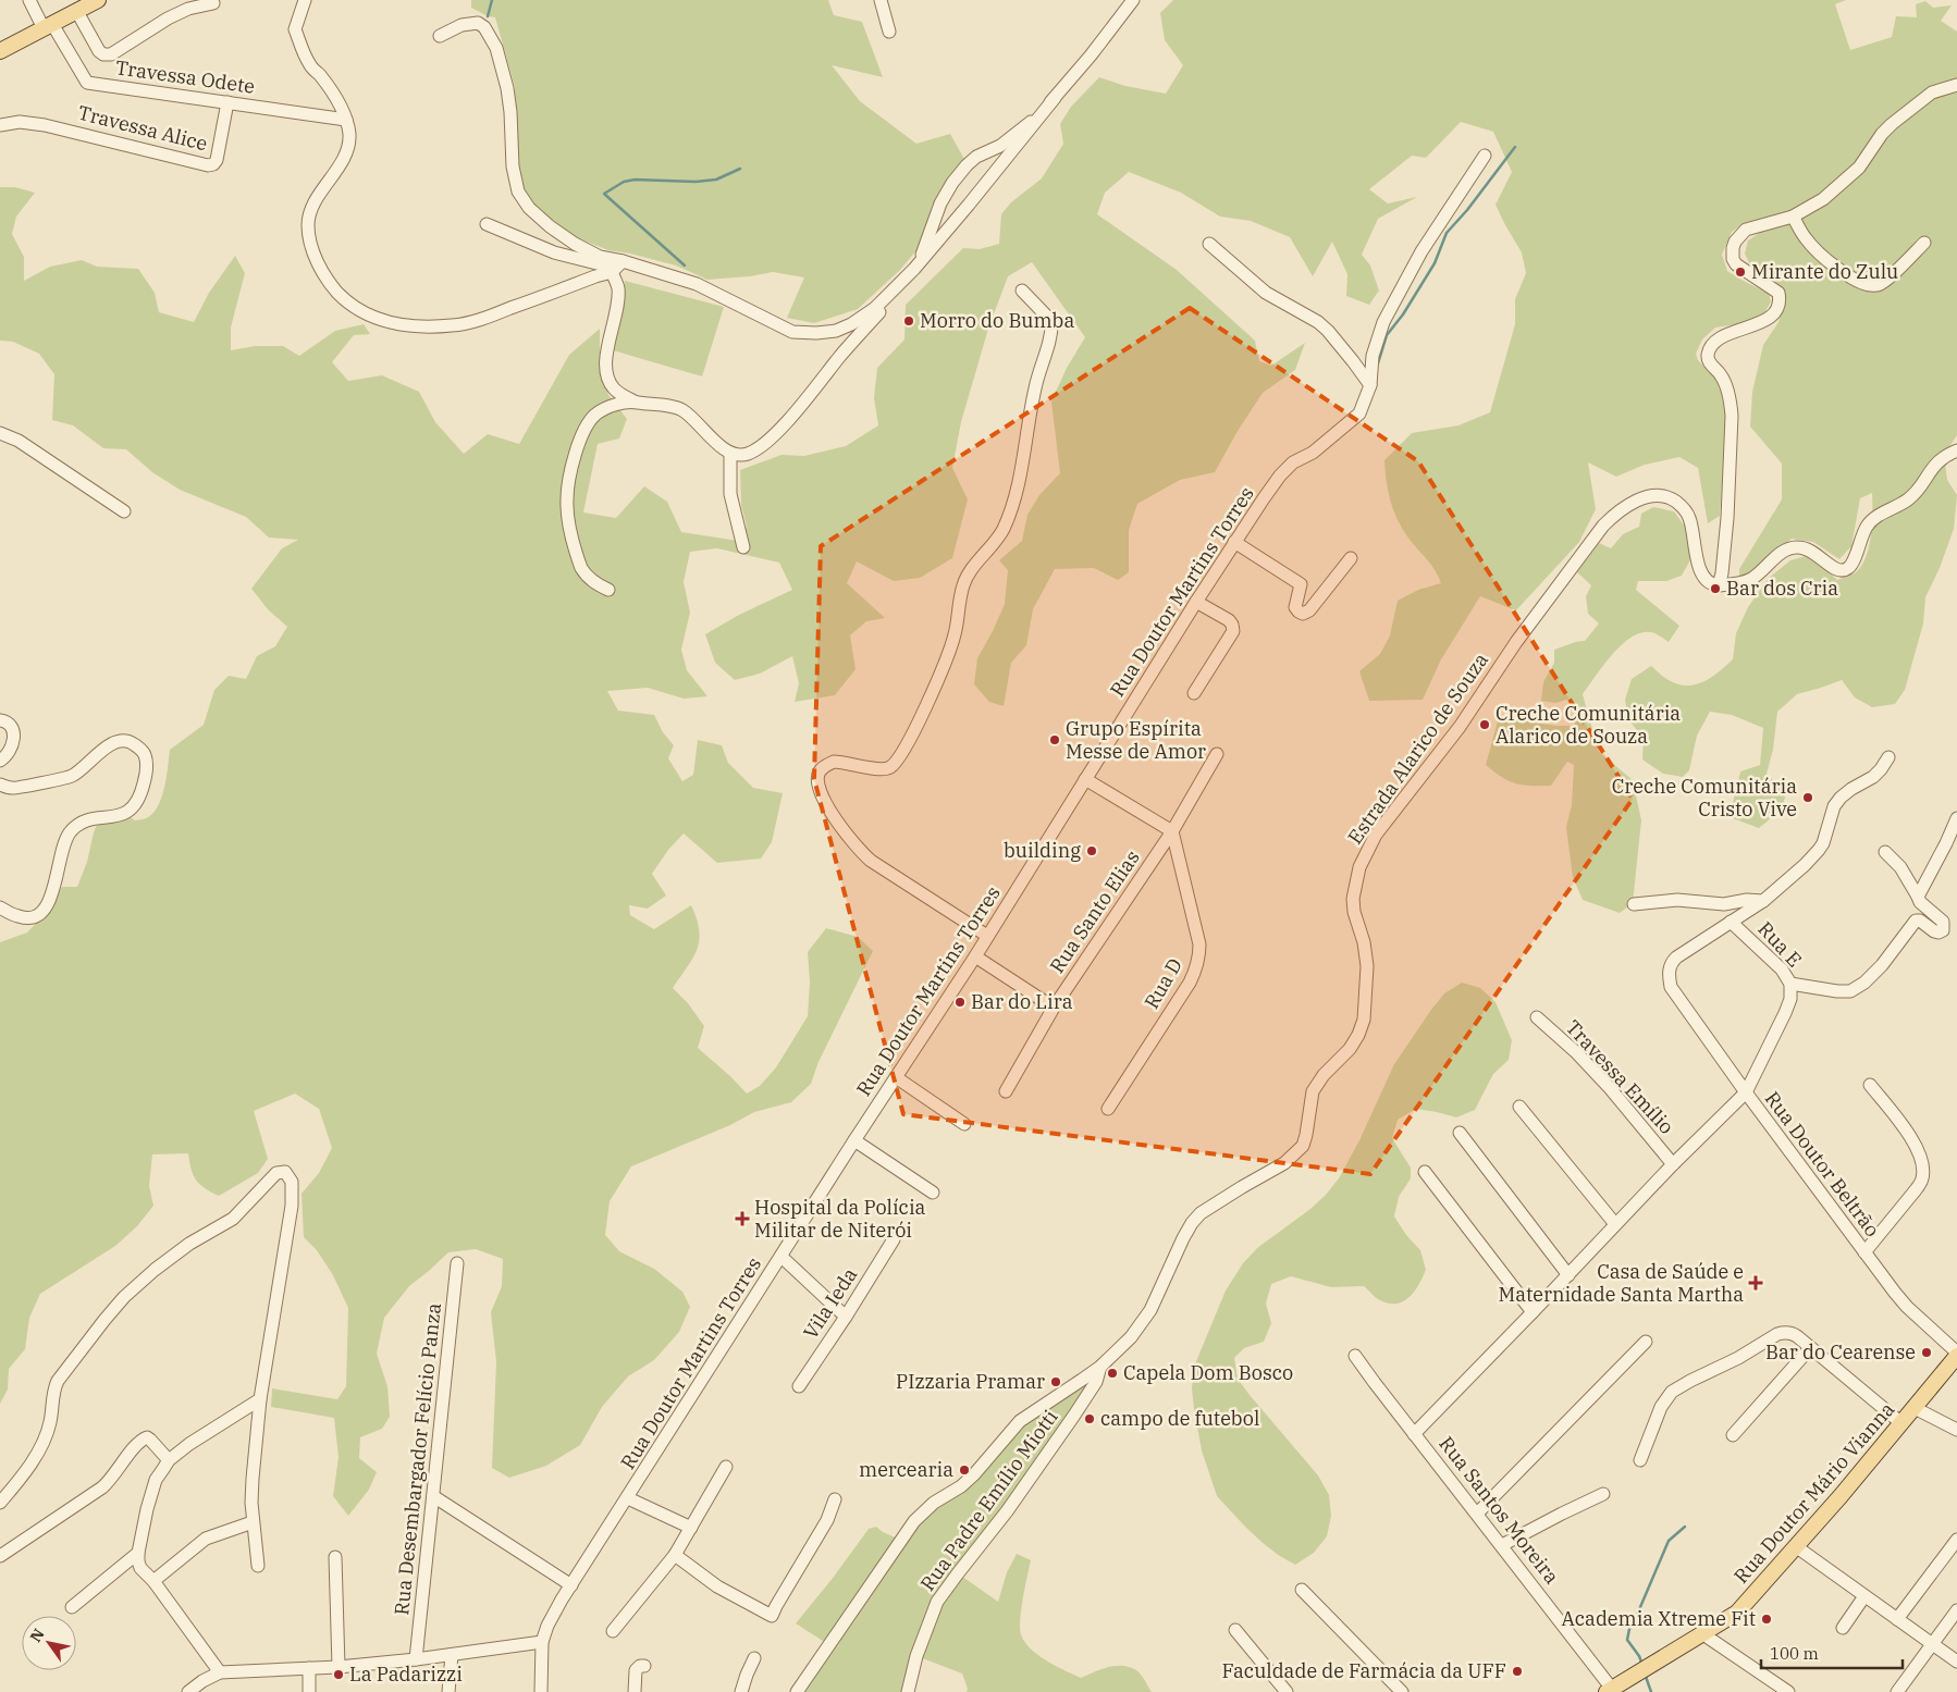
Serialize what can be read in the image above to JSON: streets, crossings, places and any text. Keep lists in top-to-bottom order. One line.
{"streets":{"main road":["Rua Doutor Mário Vianna"],"street":["Travessa Odete","Travessa Alice","Rua Doutor Martins Torres","Estrada Alarico de Souza","Rua Santo Elias","Rua E","Rua D","Travessa Emílio","Rua Doutor Beltrão","Vila Ieda","Rua Desembargador Felício Panza","Rua Padre Emílio Miotti","Rua Santos Moreira"]},"crossings":[["Travessa Odete","Travessa Alice"],["Estrada Alarico de Souza","Rua Padre Emílio Miotti"],["Rua Santo Elias","Rua D"],["Rua E","Rua Doutor Beltrão"],["Rua Doutor Beltrão","Rua Doutor Mário Vianna"],["Rua Doutor Mário Vianna","Rua Santos Moreira"]],"places":{"other":["Mirante do Zulu","Morro do Bumba","Bar dos Cria","Creche Comunitária Alarico de Souza","Grupo Espírita Messe de Amor","Creche Comunitária Cristo Vive","building","Bar do Lira","Bar do Cearense","Capela Dom Bosco","PIzzaria Pramar","campo de futebol","mercearia","Academia Xtreme Fit","Faculdade de Farmácia da UFF","La Padarizzi"],"health":["Hospital da Polícia Militar de Niterói","Casa de Saúde e Maternidade Santa Martha"]},"scale_bar":"100 m","north":"top left"}
